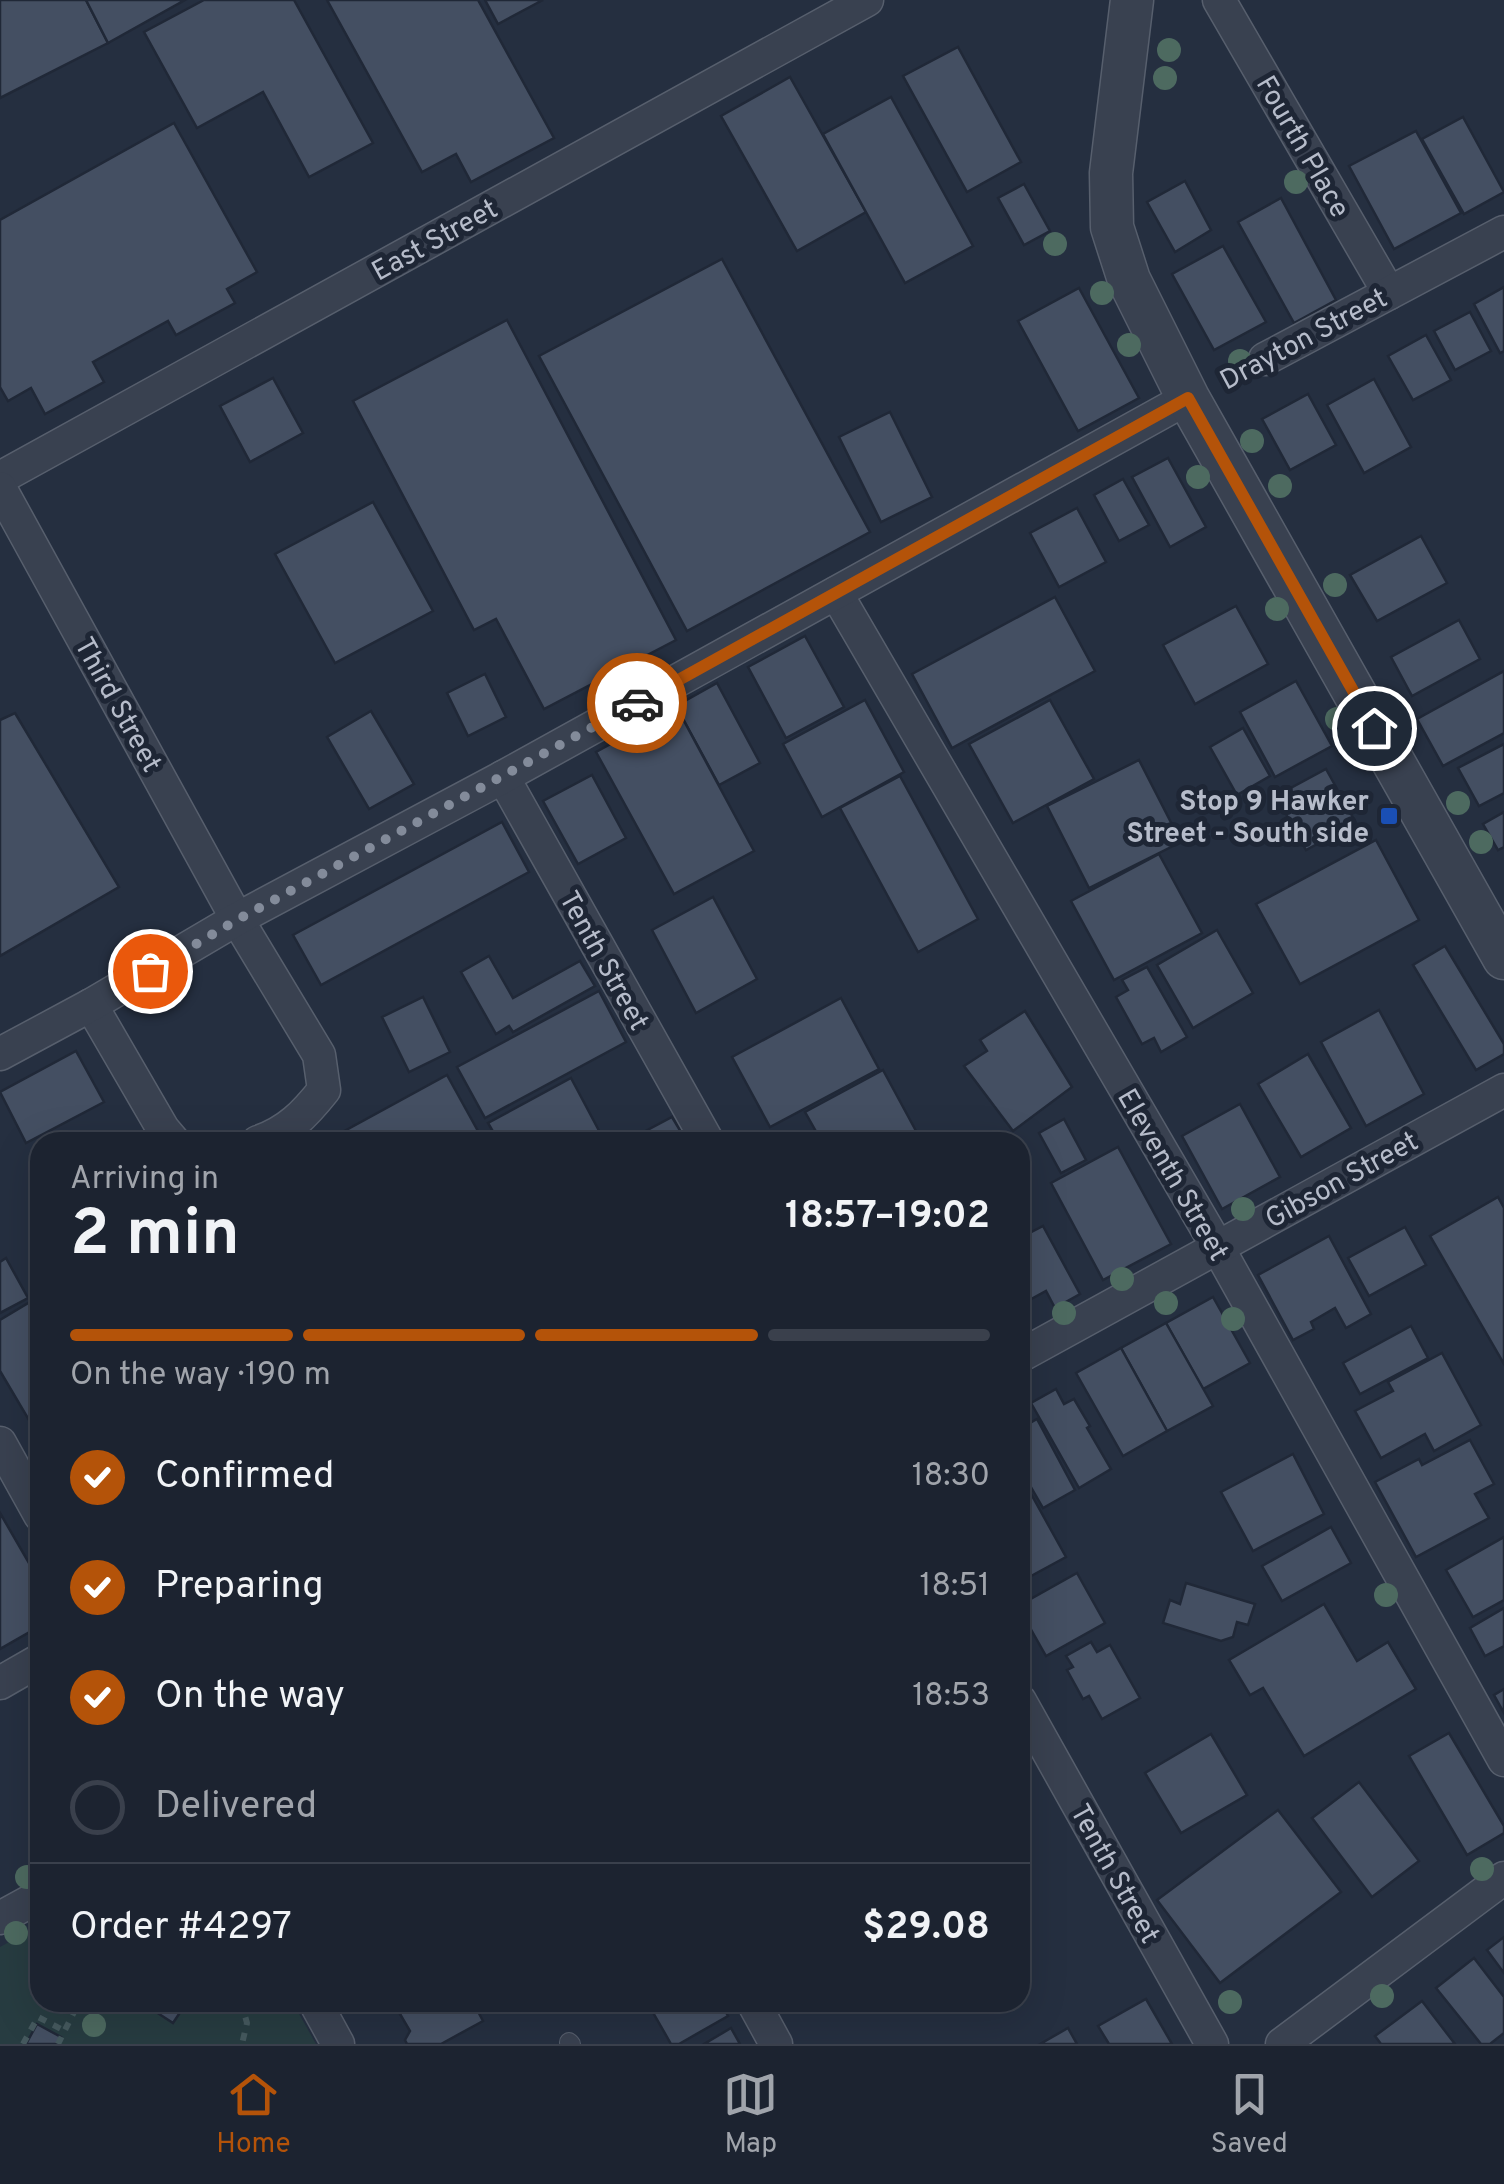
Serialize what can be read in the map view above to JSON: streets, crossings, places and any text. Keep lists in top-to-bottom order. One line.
{"streets":{"street":["Fourth Place","East Street","Drayton Street","Third Street","Tenth Street","Eleventh Street","Gibson Street"]},"crossings":[["Fourth Place","Drayton Street"],["Drayton Street","Third Street"],["Drayton Street","Tenth Street"],["Drayton Street","Eleventh Street"],["Eleventh Street","Gibson Street"]],"places":{"transit":["Stop 9 Hawker Street - South side"]},"page":{"heading":["2 min","Arriving in","18:57–19:02"],"panel":["Order #4297","$29.08"],"bar":"On the way · 190 m","list":[["Confirmed","18:30"],["Preparing","18:51"],["On the way","18:53"],"Delivered"],"tabs":["Home","Map","Saved"]}}
